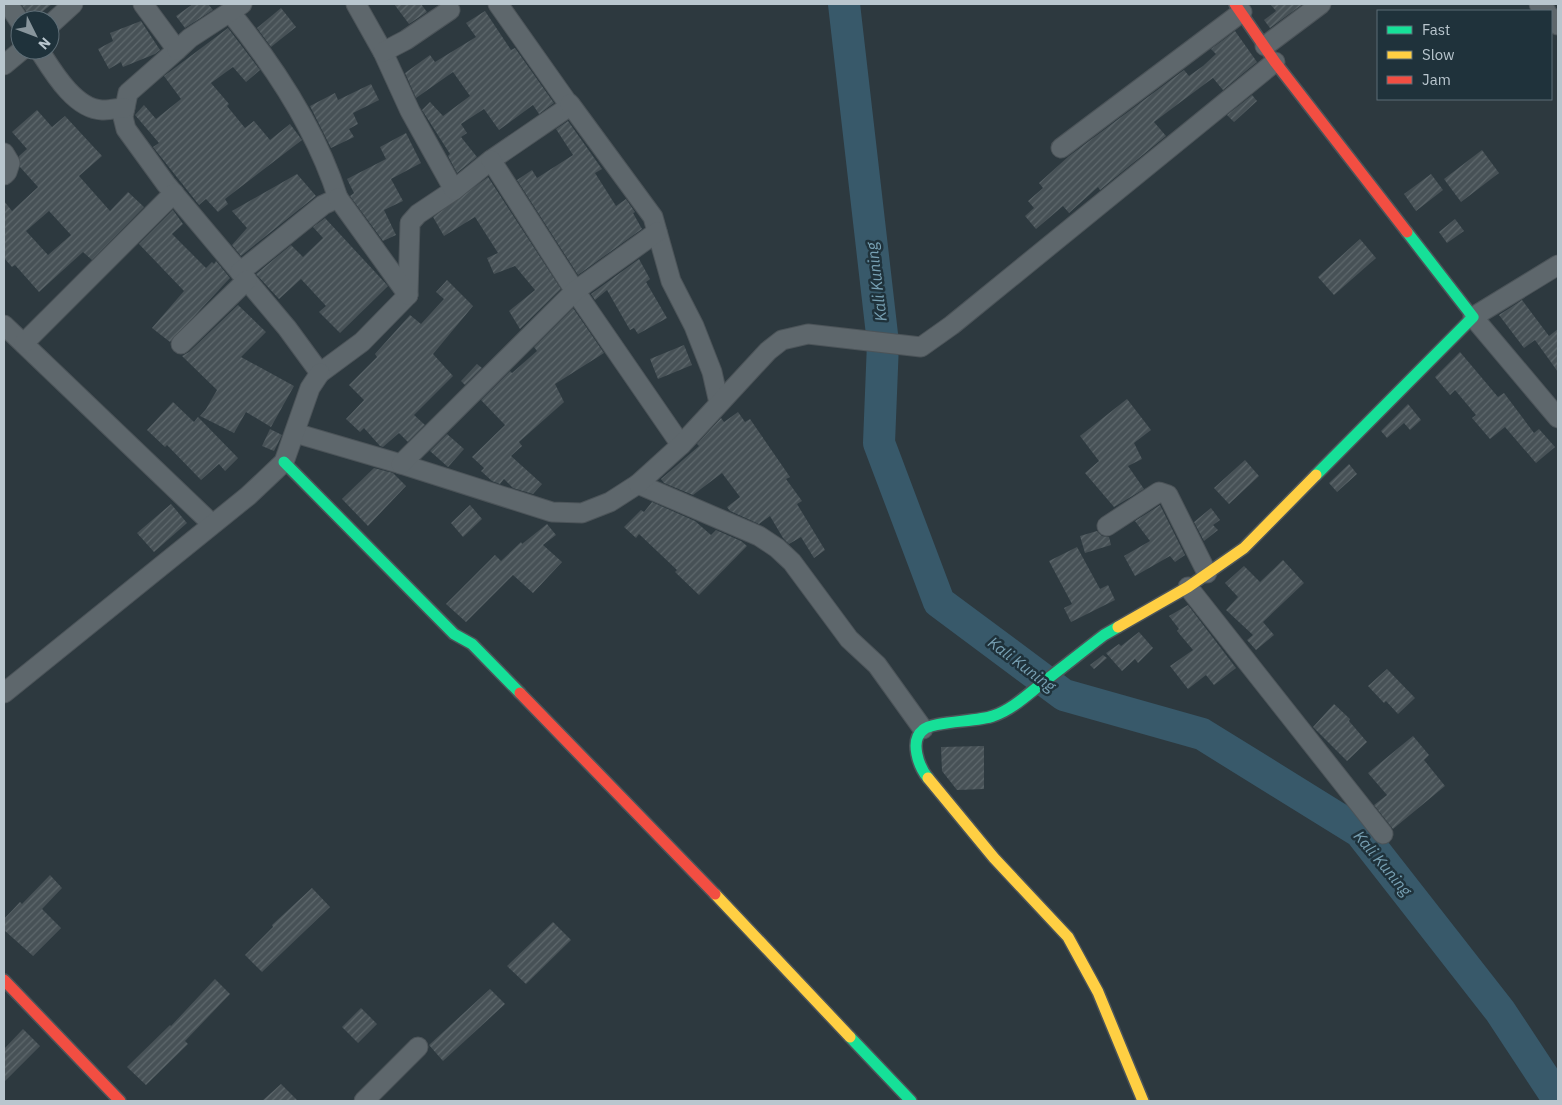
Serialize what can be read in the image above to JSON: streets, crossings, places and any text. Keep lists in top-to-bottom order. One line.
{"water":["Kali Kuning"],"legend":["Fast","Slow","Jam"],"north":"bottom right"}
